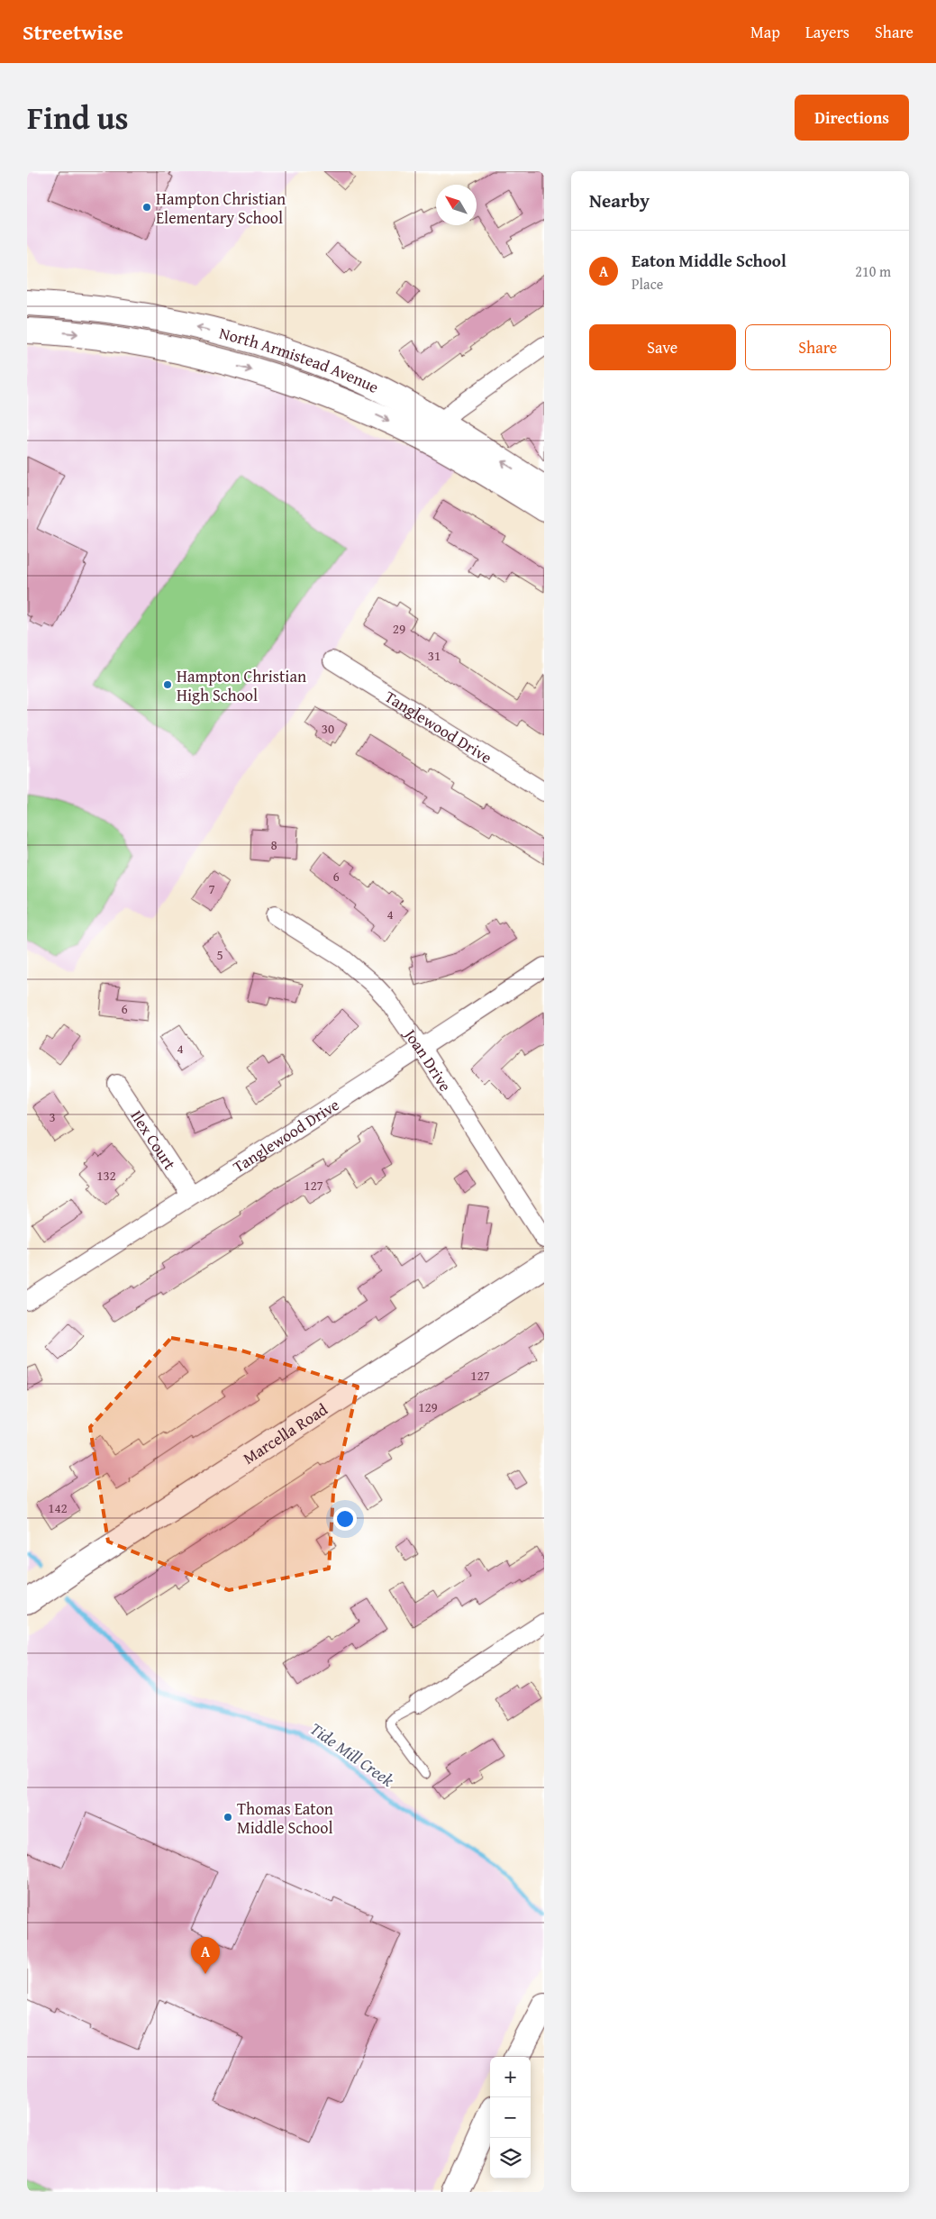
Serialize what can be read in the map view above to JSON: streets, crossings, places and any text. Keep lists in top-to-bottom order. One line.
{"streets":{"main road":["North Armistead Avenue","Marcella Road"],"street":["Tanglewood Drive","Joan Drive","Ilex Court"]},"crossings":[["Tanglewood Drive","Joan Drive"],["Tanglewood Drive","Ilex Court"]],"water":["Tide Mill Creek"],"places":["Hampton Christian Elementary School","Hampton Christian High School","Thomas Eaton Middle School"],"house_numbers":["29","31","30","8","6","7","4","5","6","4","3","132","127","127","129","142"],"north":"top left","page":{"header":"Streetwise","nav":["Map","Layers","Share"],"title":"Find us","buttons":["Directions",["Save","Share"]],"heading":"Nearby","list":[{"mark":"A","name":"Eaton Middle School","note":"Place","value":"210 m"}],"pins":"A","map_buttons":["+","−"]}}
